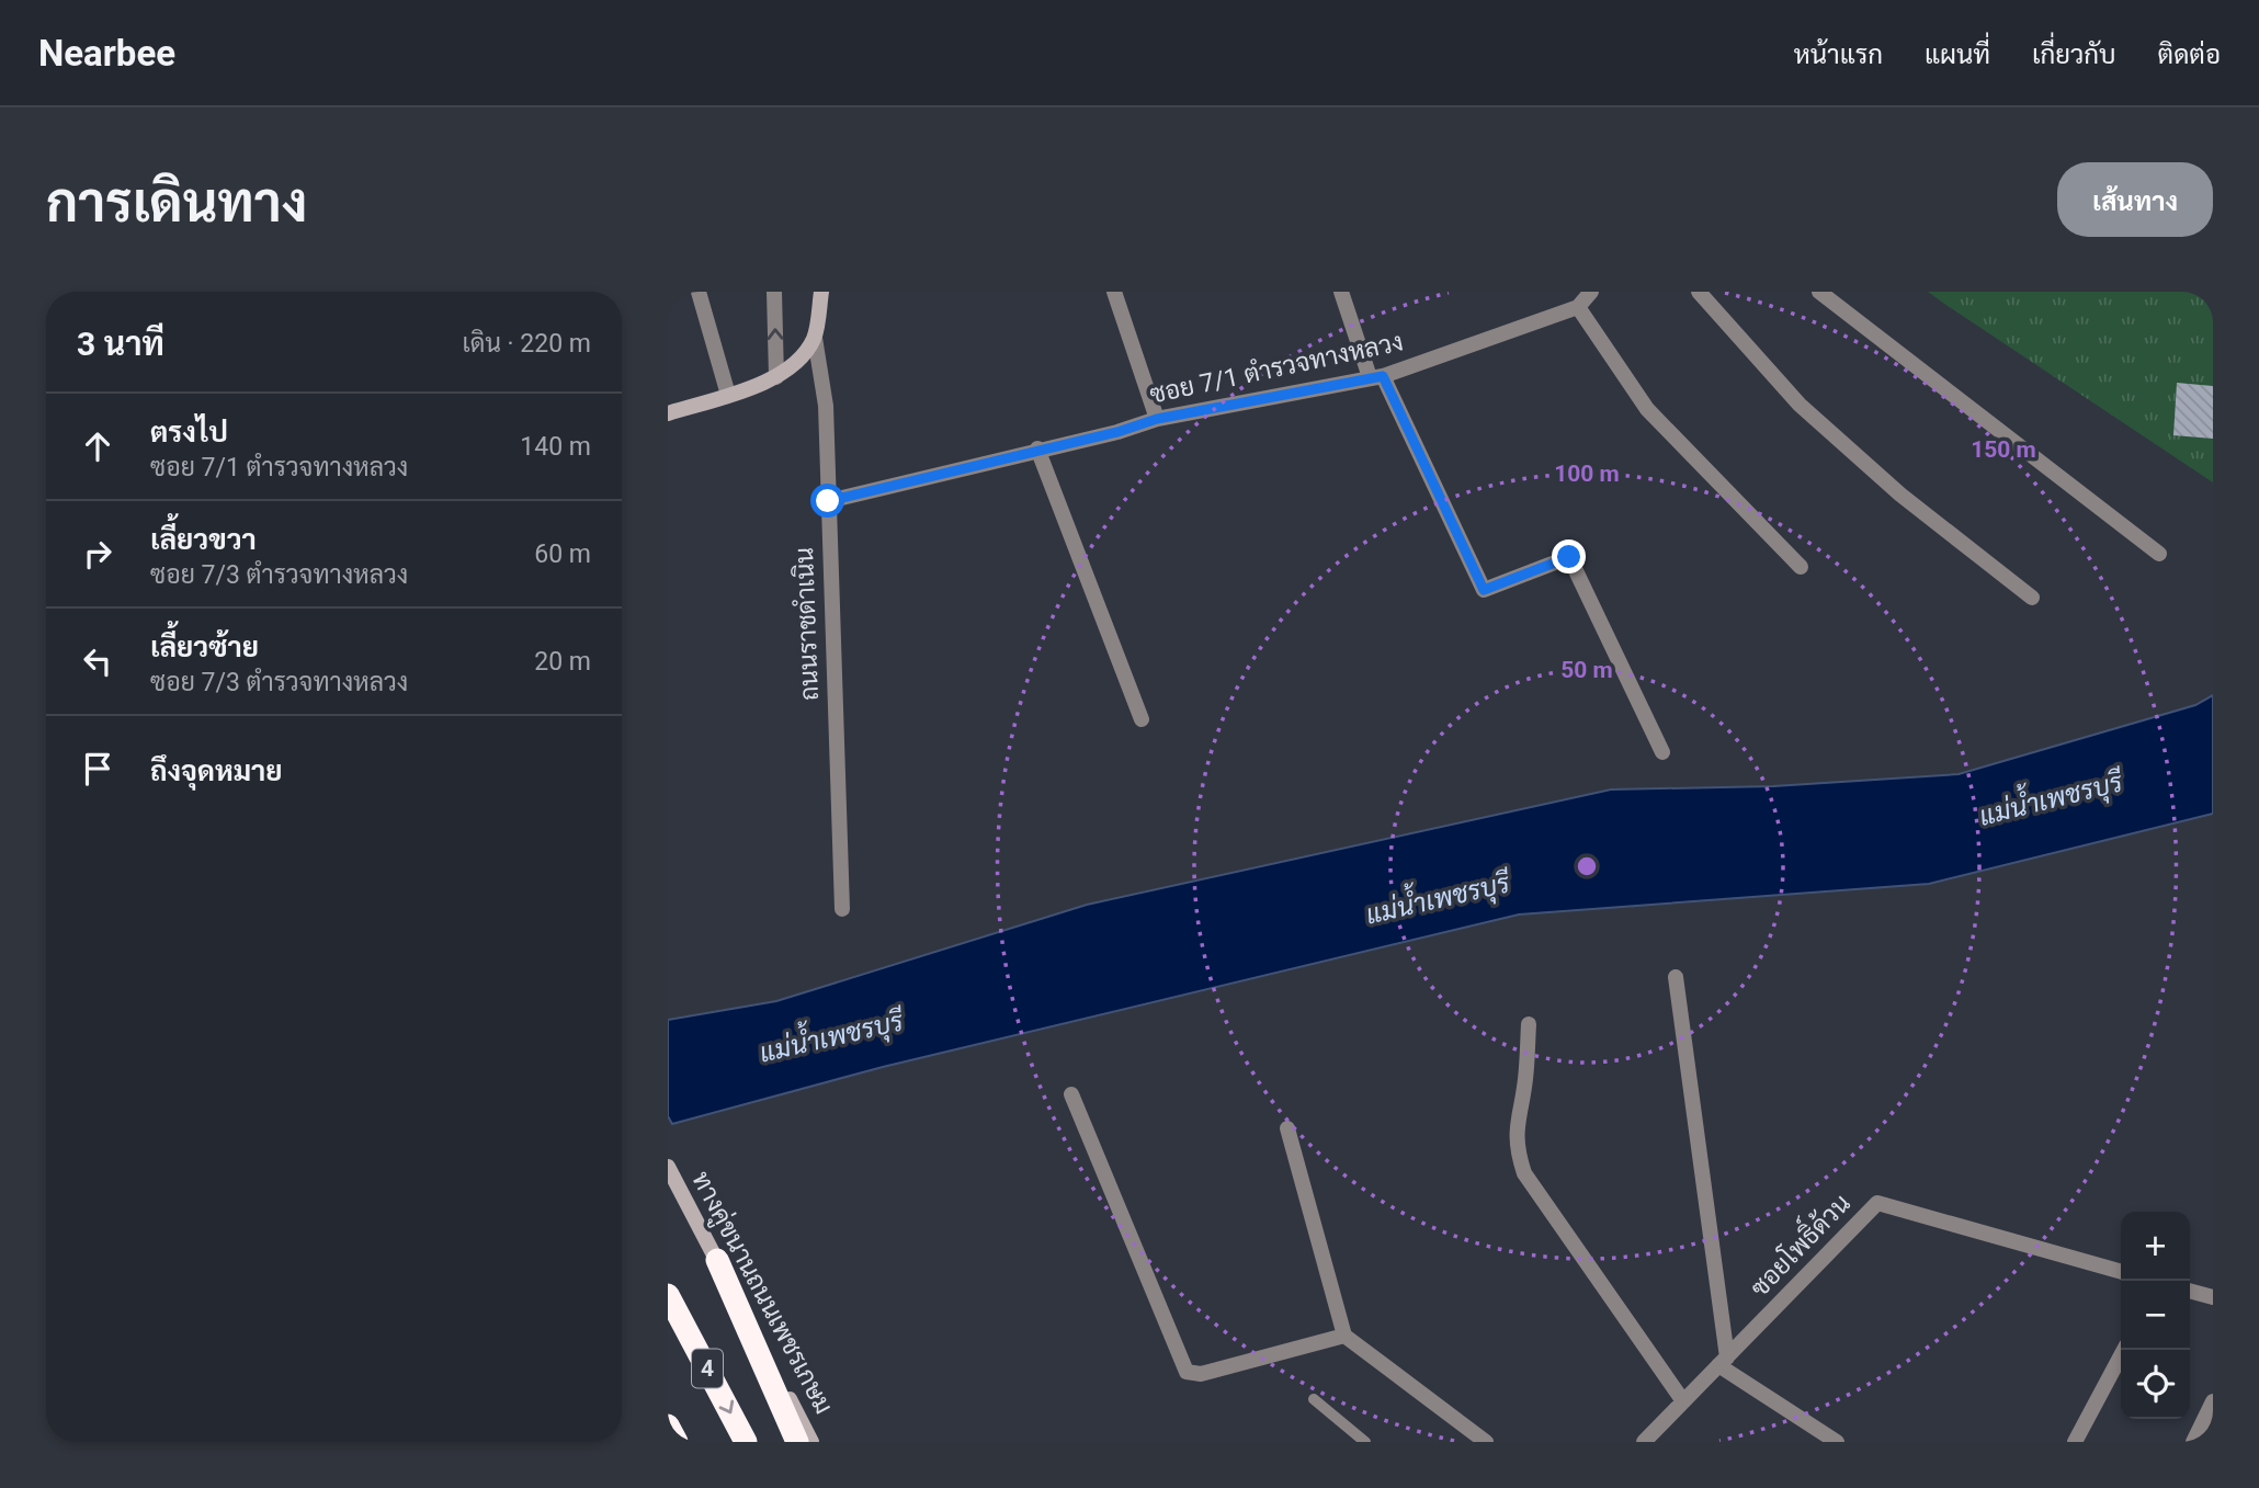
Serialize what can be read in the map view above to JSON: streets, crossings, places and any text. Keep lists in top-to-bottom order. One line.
{"streets":{"highway":["4"],"main road":["ถนนราชดำเนิน","ทางคู่ขนานถนนเพชรเกษม"],"street":["ซอย 7/1 ตำรวจทางหลวง","ซอยโพธิ์ด้วน"]},"crossings":[["ซอย 7/1 ตำรวจทางหลวง","ถนนราชดำเนิน"]],"water":["แม่น้ำเพชรบุรี"],"page":{"header":"Nearbee","nav":["หน้าแรก","แผนที่","เกี่ยวกับ","ติดต่อ"],"buttons":"เส้นทาง","title":"การเดินทาง","heading":["3 นาที","เดิน · 220 m"],"list":[["ตรงไป","ซอย 7/1 ตำรวจทางหลวง","140 m"],["เลี้ยวขวา","ซอย 7/3 ตำรวจทางหลวง","60 m"],["เลี้ยวซ้าย","ซอย 7/3 ตำรวจทางหลวง","20 m"],"ถึงจุดหมาย"],"map_buttons":["+","−"]},"rings":["150 m","100 m","50 m"]}
